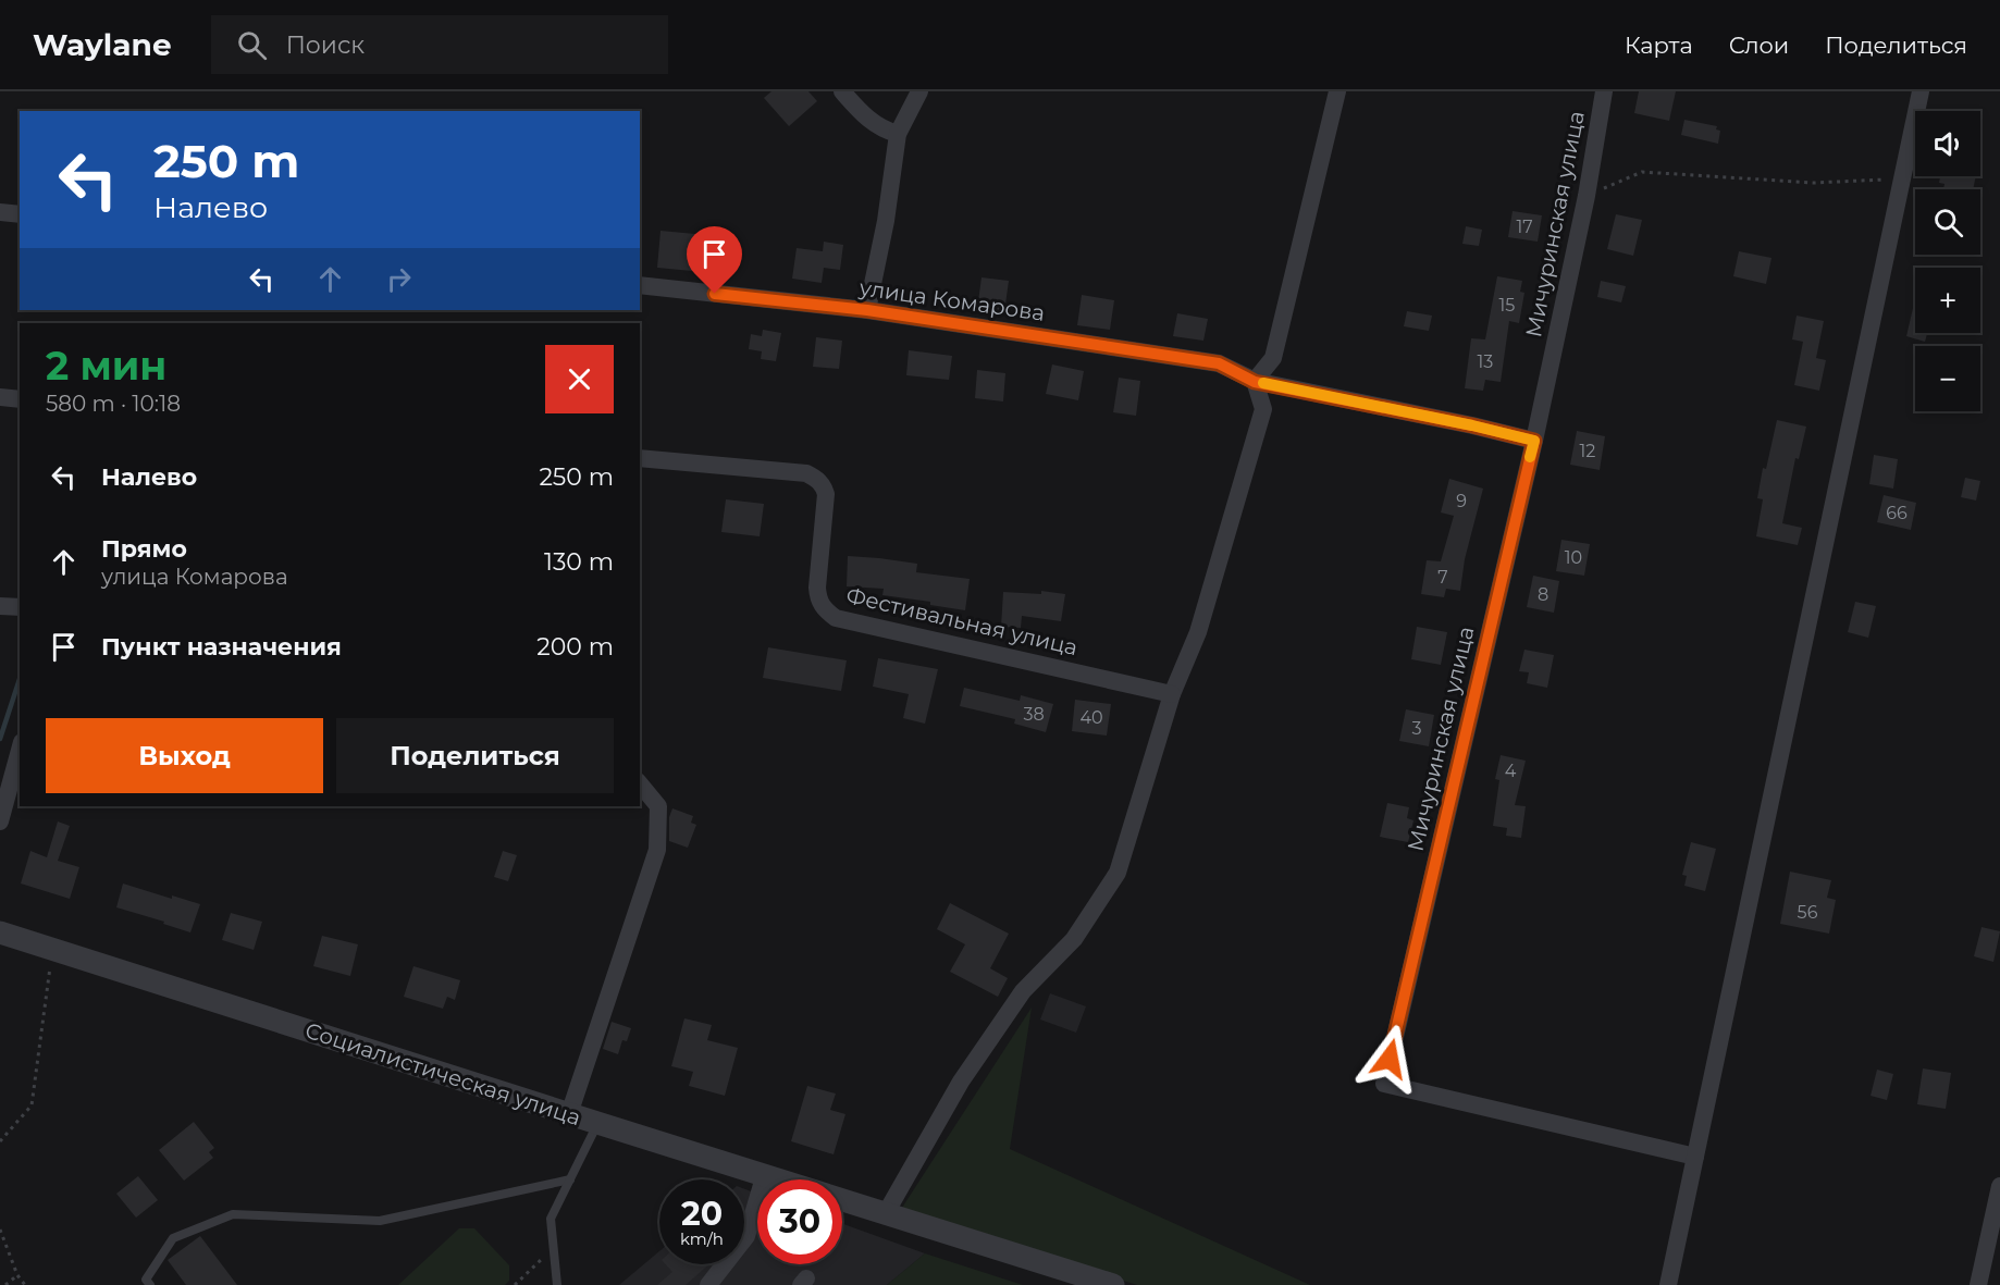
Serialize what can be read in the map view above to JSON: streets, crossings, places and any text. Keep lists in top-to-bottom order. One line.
{"streets":{"street":["Мичуринская улица","улица Комарова","Фестивальная улица","Социалистическая улица"]},"crossings":[["Мичуринская улица","улица Комарова"]],"house_numbers":["17","15","13","12","9","66","10","7","8","38","40","3","4","56"],"page":{"header":"Waylane","search":"Поиск","nav":["Карта","Слои","Поделиться"],"map_buttons":["+","−"],"turn":["250 m","Налево"],"heading":["2 мин","580 m · 10:18"],"list":[{"name":"Налево","value":"250 m"},{"name":"Прямо","note":"улица Комарова","value":"130 m"},{"name":"Пункт назначения","value":"200 m"}],"buttons":["Выход","Поделиться"],"speed":"20 km/h","limit":"30"}}
